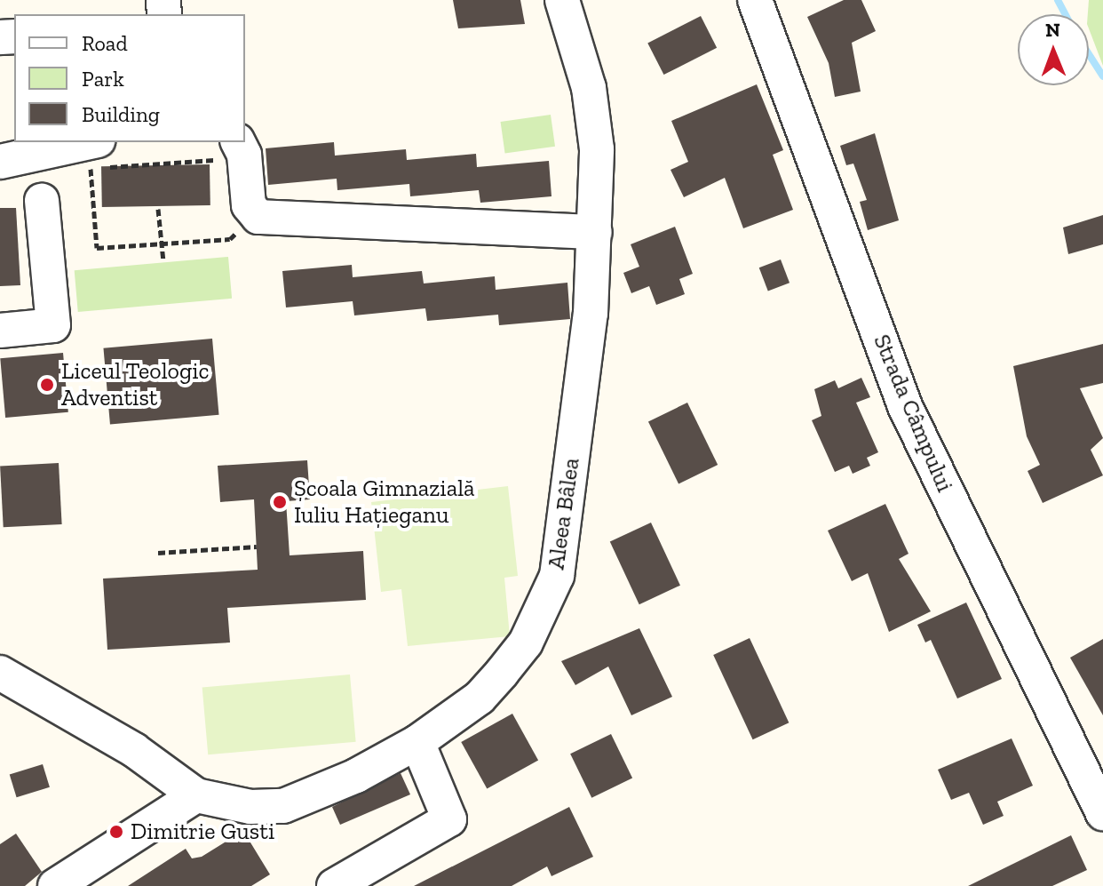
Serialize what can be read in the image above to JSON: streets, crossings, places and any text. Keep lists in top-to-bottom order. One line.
{"streets":{"street":["Strada Câmpului","Aleea Bâlea"]},"places":["Liceul Teologic Adventist","Școala Gimnazială Iuliu Hațieganu","Dimitrie Gusti"],"legend":["Road","Park","Building"],"north":"top"}
